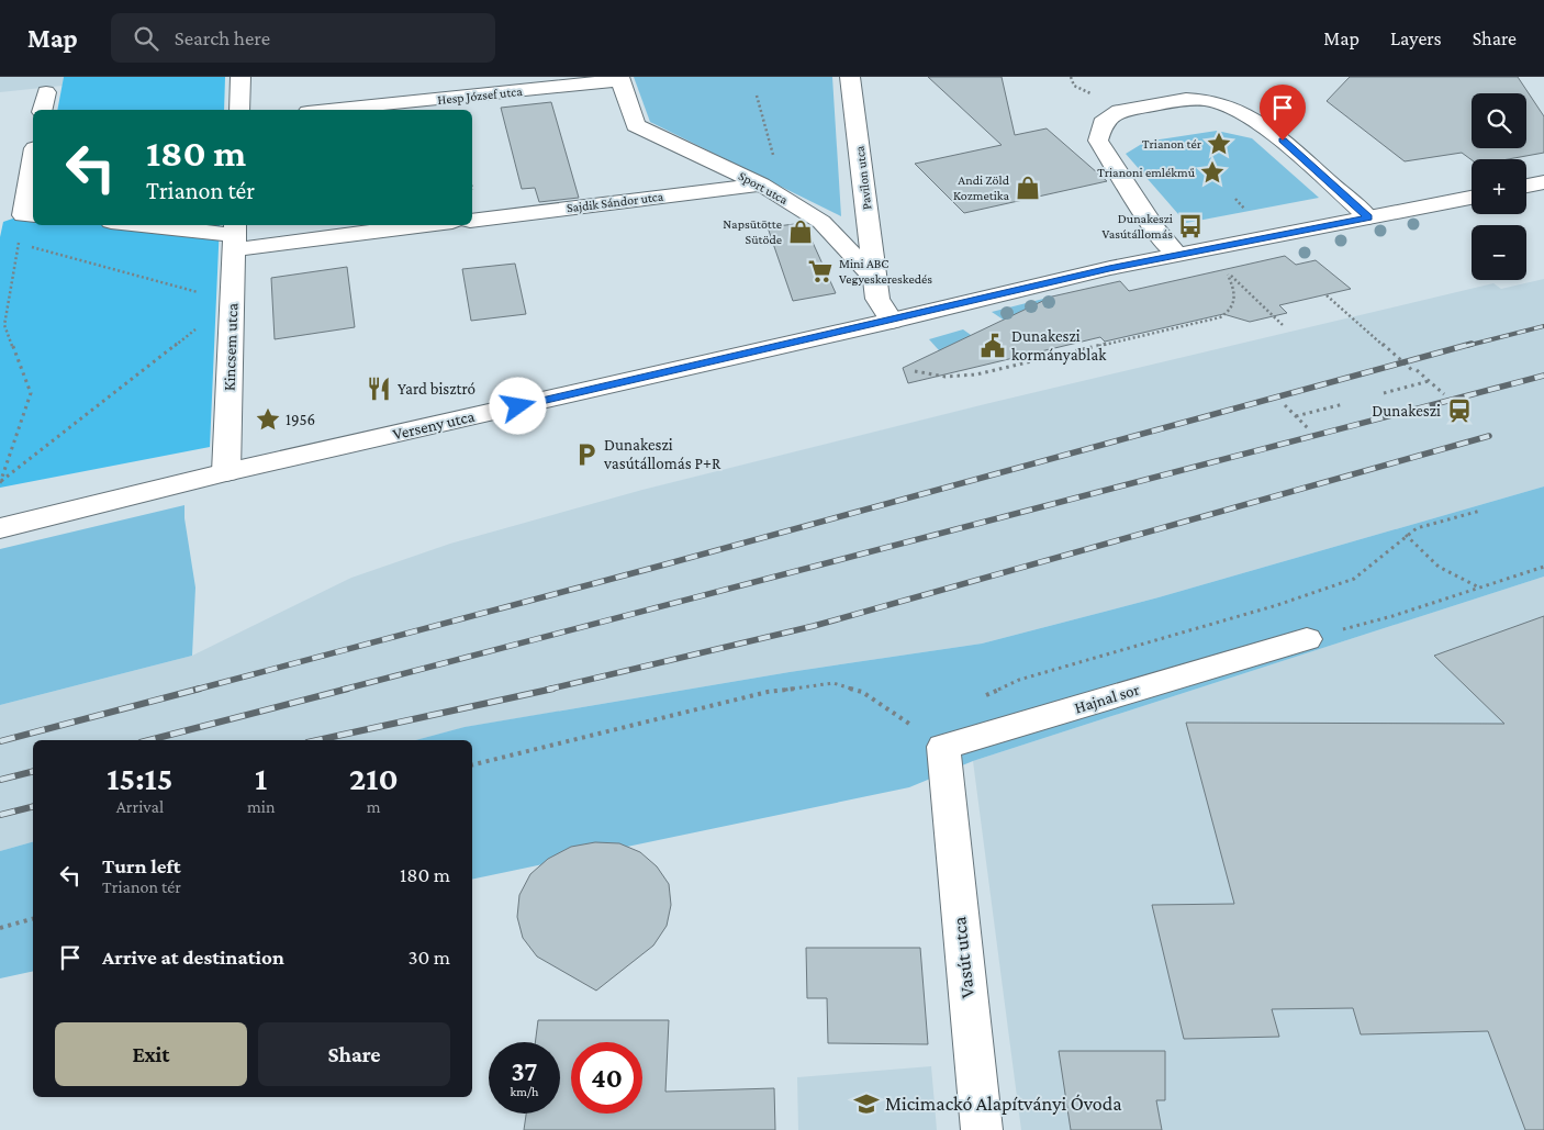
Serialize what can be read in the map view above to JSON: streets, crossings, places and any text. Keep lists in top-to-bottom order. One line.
{"streets":{"street":["Hesp József utca","Pavilon utca","Sport utca","Sajdik Sándor utca","Kincsem utca","Verseny utca","Hajnal sor","Vasút utca"]},"crossings":[["Hesp József utca","Sport utca"],["Pavilon utca","Sport utca"],["Sport utca","Sajdik Sándor utca"],["Kincsem utca","Verseny utca"],["Hajnal sor","Vasút utca"]],"places":{"place":["Trianon tér","Trianoni emlékmű","1956"],"shop":["Andi Zöld Kozmetika","Napsütötte Sütöde"],"bus stop":["Dunakeszi Vasútállomás"],"supermarket":["Mini ABC Vegyeskereskedés"],"public building":["Dunakeszi kormányablak"],"restaurant":["Yard bisztró"],"station":["Dunakeszi"],"parking":["Dunakeszi vasútállomás P+R"],"school or university":["Micimackó Alapítványi Óvoda"]},"page":{"header":"Map","search":"Search here","nav":["Map","Layers","Share"],"map_buttons":["+","−"],"turn":["180 m","Trianon tér"],"eta":["15:15","Arrival","1","min","210","m"],"list":[{"name":"Turn left","note":"Trianon tér","value":"180 m"},{"name":"Arrive at destination","value":"30 m"}],"buttons":["Exit","Share"],"speed":"37 km/h","limit":"40"}}
